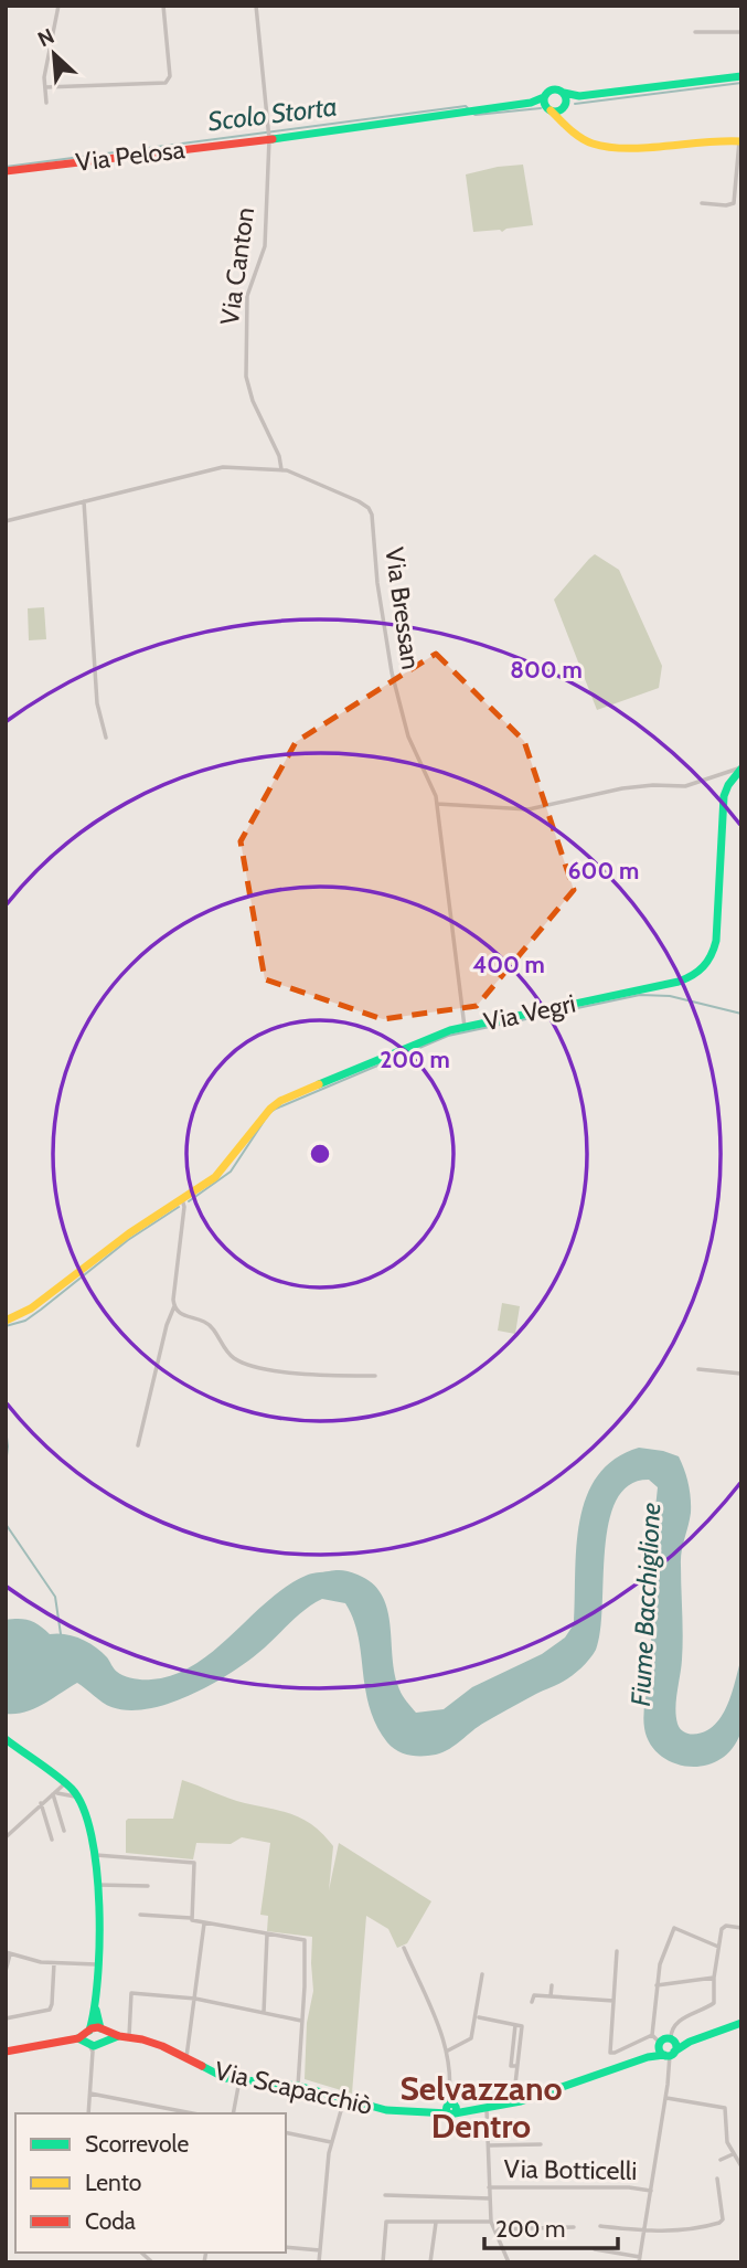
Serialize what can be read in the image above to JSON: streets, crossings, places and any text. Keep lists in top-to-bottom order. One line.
{"streets":{"street":["Via Pelosa","Via Canton","Via Bressan","Via Vegri","Via Scapacchiò","Via Botticelli"]},"crossings":[["Via Pelosa","Via Canton"],["Via Canton","Via Bressan"],["Via Bressan","Via Vegri"]],"districts":["Selvazzano Dentro"],"water":["Scolo Storta","Fiume Bacchiglione"],"legend":["Scorrevole","Lento","Coda"],"scale_bar":"200 m","north":"top left","rings":["800 m","600 m","400 m","200 m"]}
